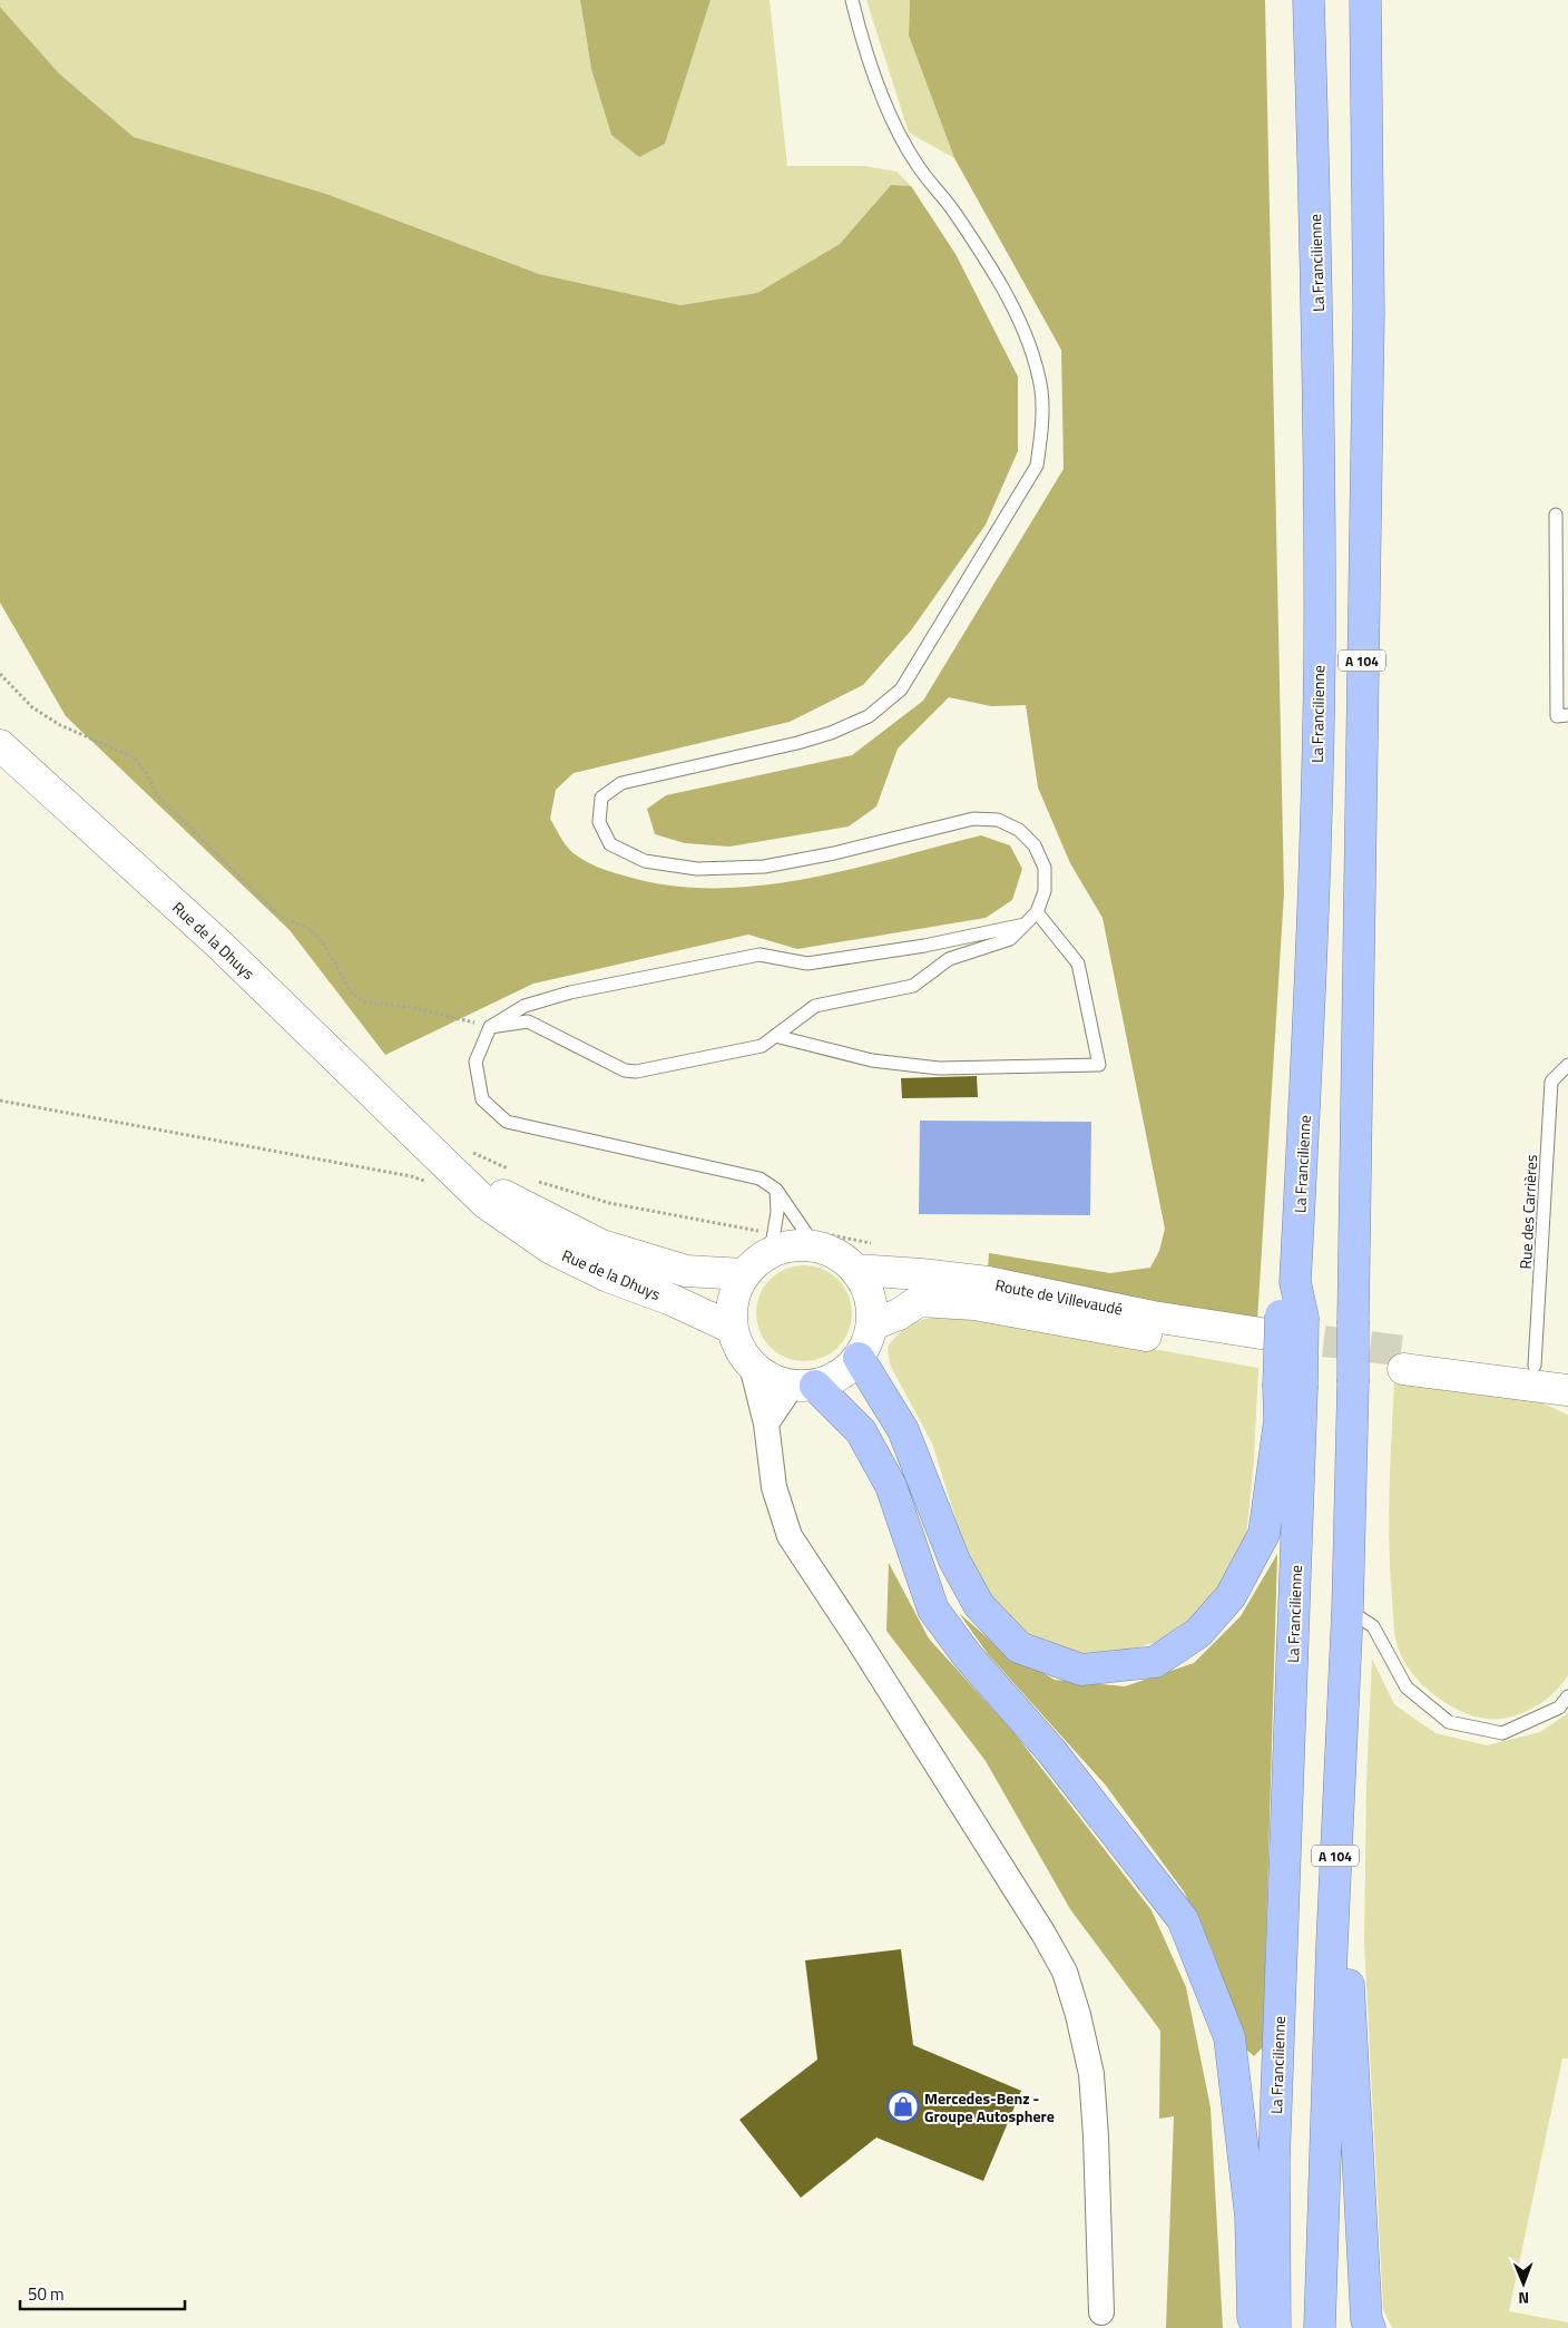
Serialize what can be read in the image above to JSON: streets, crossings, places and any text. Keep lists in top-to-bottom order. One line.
{"streets":{"highway":["La Francilienne","A 104"],"main road":["Rue de la Dhuys","Route de Villevaudé"],"lane":["Rue des Carrières"]},"crossings":[["La Francilienne","Route de Villevaudé"],["Rue de la Dhuys","Route de Villevaudé"]],"places":{"shop":["Mercedes-Benz - Groupe Autosphere"]},"scale_bar":"50 m","north":"bottom"}
